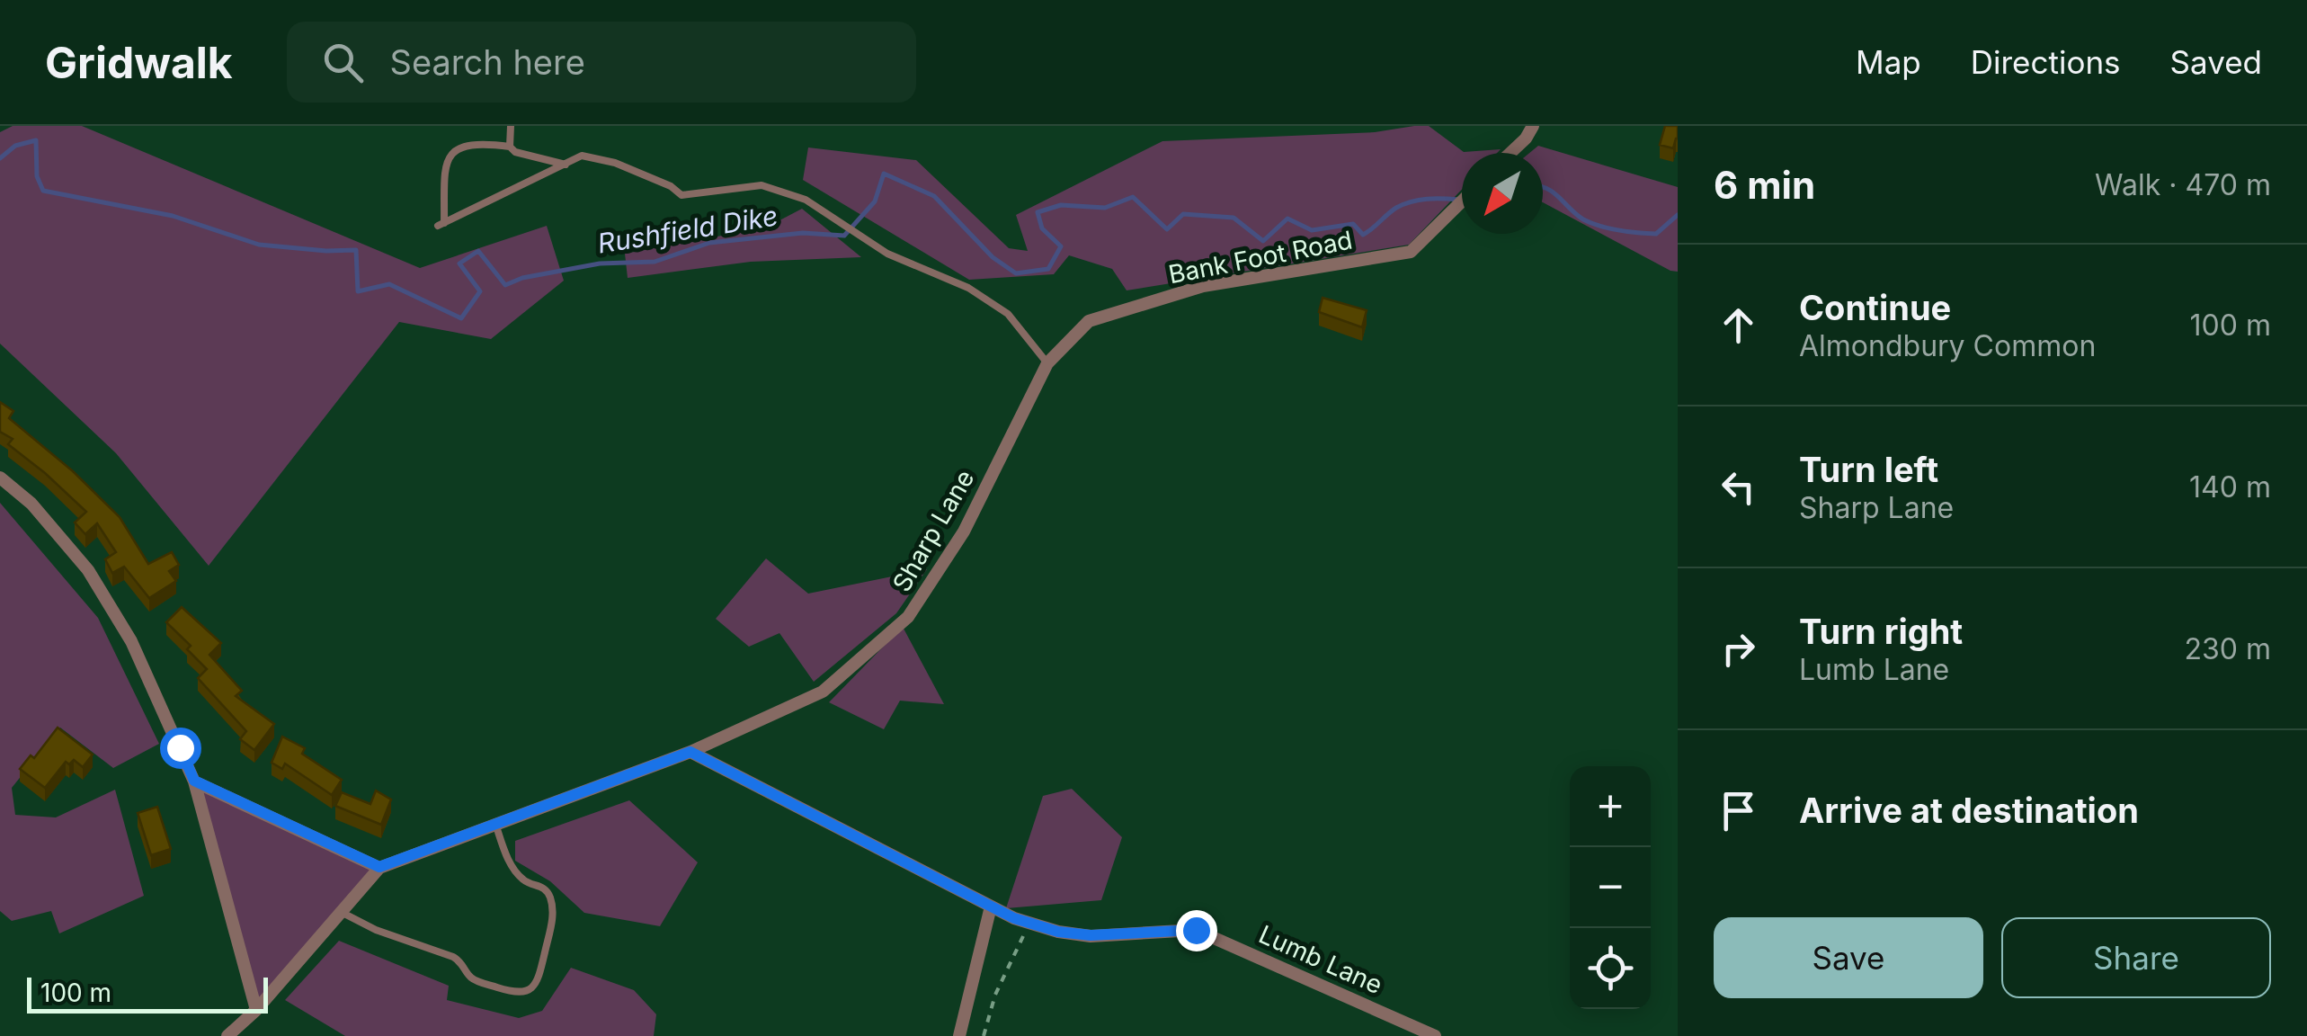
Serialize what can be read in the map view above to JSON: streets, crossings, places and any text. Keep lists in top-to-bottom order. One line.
{"streets":{"street":["Bank Foot Road","Sharp Lane","Lumb Lane"]},"crossings":[["Bank Foot Road","Sharp Lane"],["Sharp Lane","Lumb Lane"]],"water":["Rushfield Dike"],"scale_bar":"100 m","north":"bottom left","page":{"header":"Gridwalk","search":"Search here","nav":["Map","Directions","Saved"],"heading":["6 min","Walk · 470 m"],"list":[["Continue","Almondbury Common","100 m"],["Turn left","Sharp Lane","140 m"],["Turn right","Lumb Lane","230 m"],"Arrive at destination"],"map_buttons":["+","−"],"buttons":["Save","Share"],"scale":"100 m"}}
